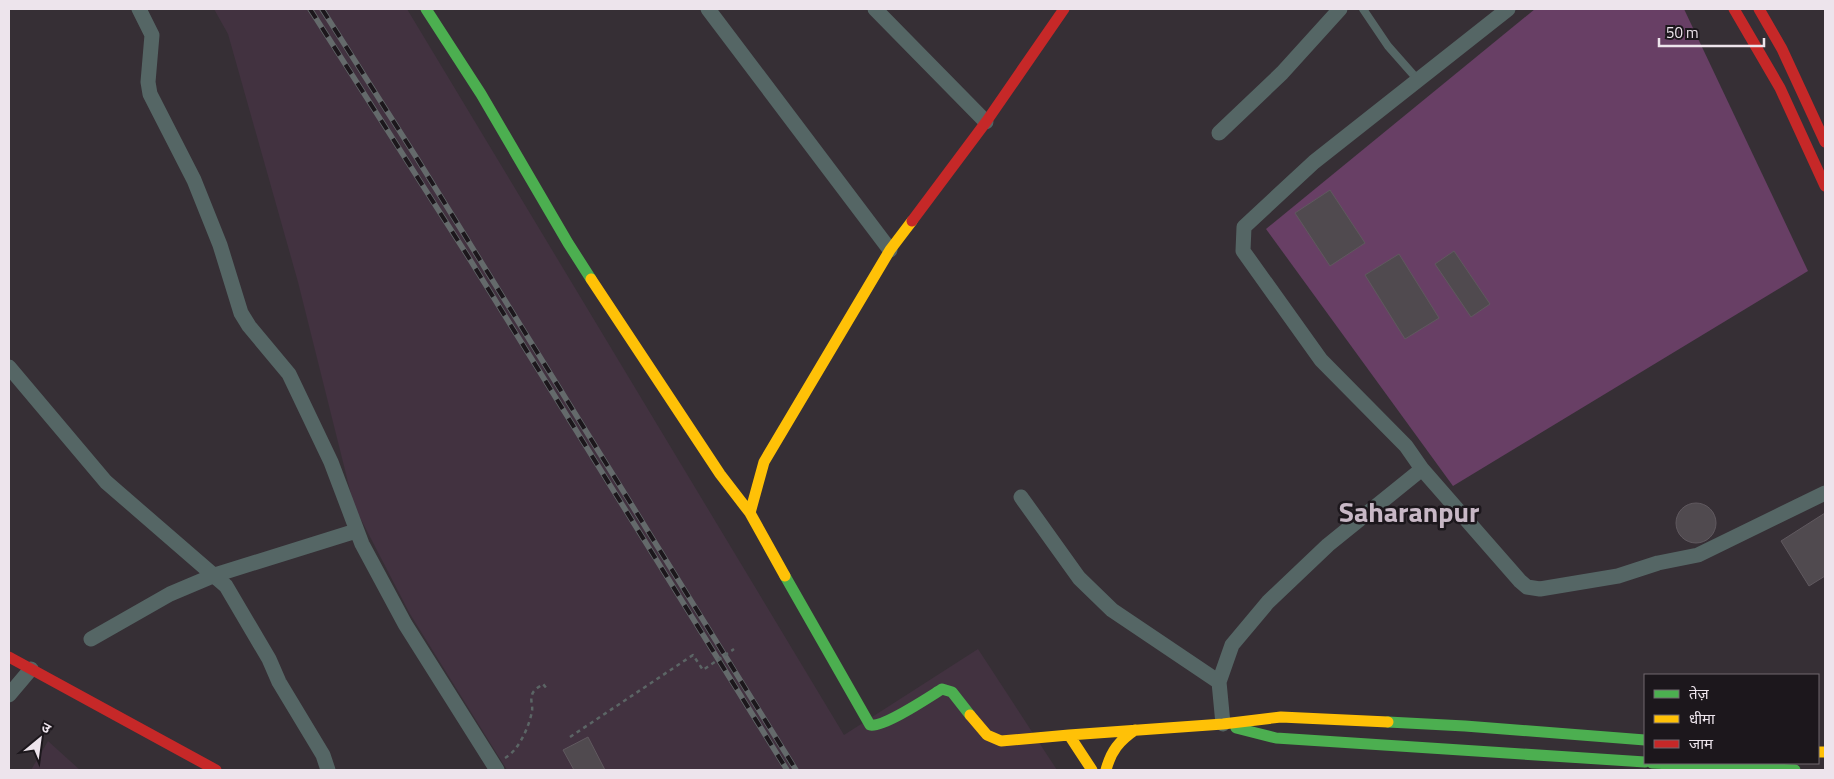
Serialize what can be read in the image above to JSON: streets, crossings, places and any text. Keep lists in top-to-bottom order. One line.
{"districts":["Saharanpur"],"legend":["तेज़","धीमा","जाम"],"scale_bar":"50 m","north":"top right"}
